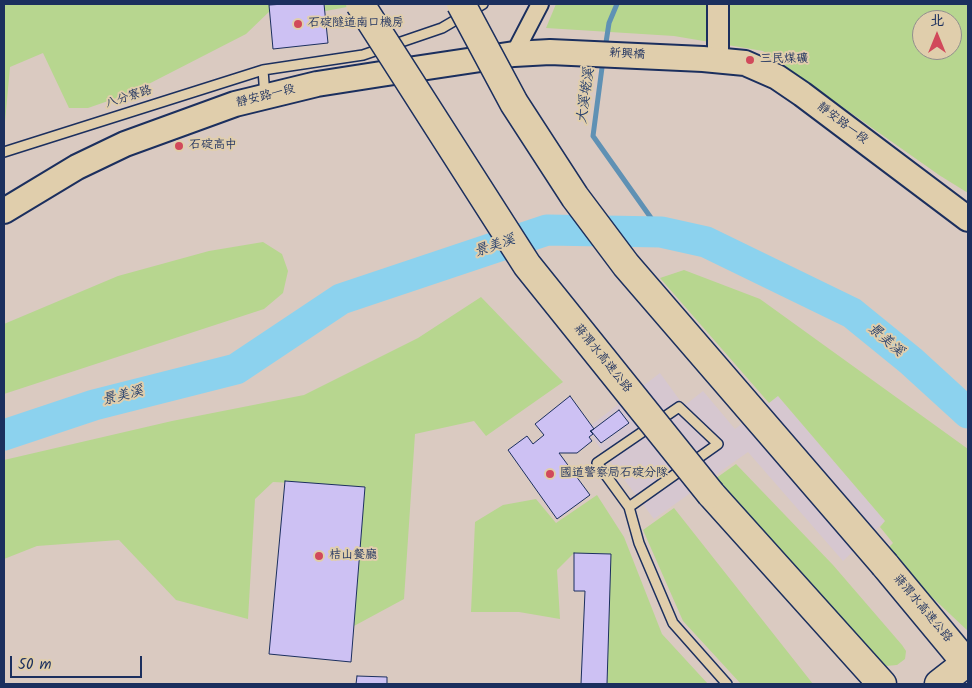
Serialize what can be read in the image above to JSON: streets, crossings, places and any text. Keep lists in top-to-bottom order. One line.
{"streets":{"highway":["蔣渭水高速公路"],"main road":["新興橋","靜安路一段"],"lane":["八分寮路"]},"crossings":[["新興橋","靜安路一段"]],"water":["大溪墘溪","景美溪"],"places":["石碇隧道南口機房","三民煤礦","石碇高中","國道警察局石碇分隊","桔山餐廳"],"scale_bar":"50 m","north":"top"}
